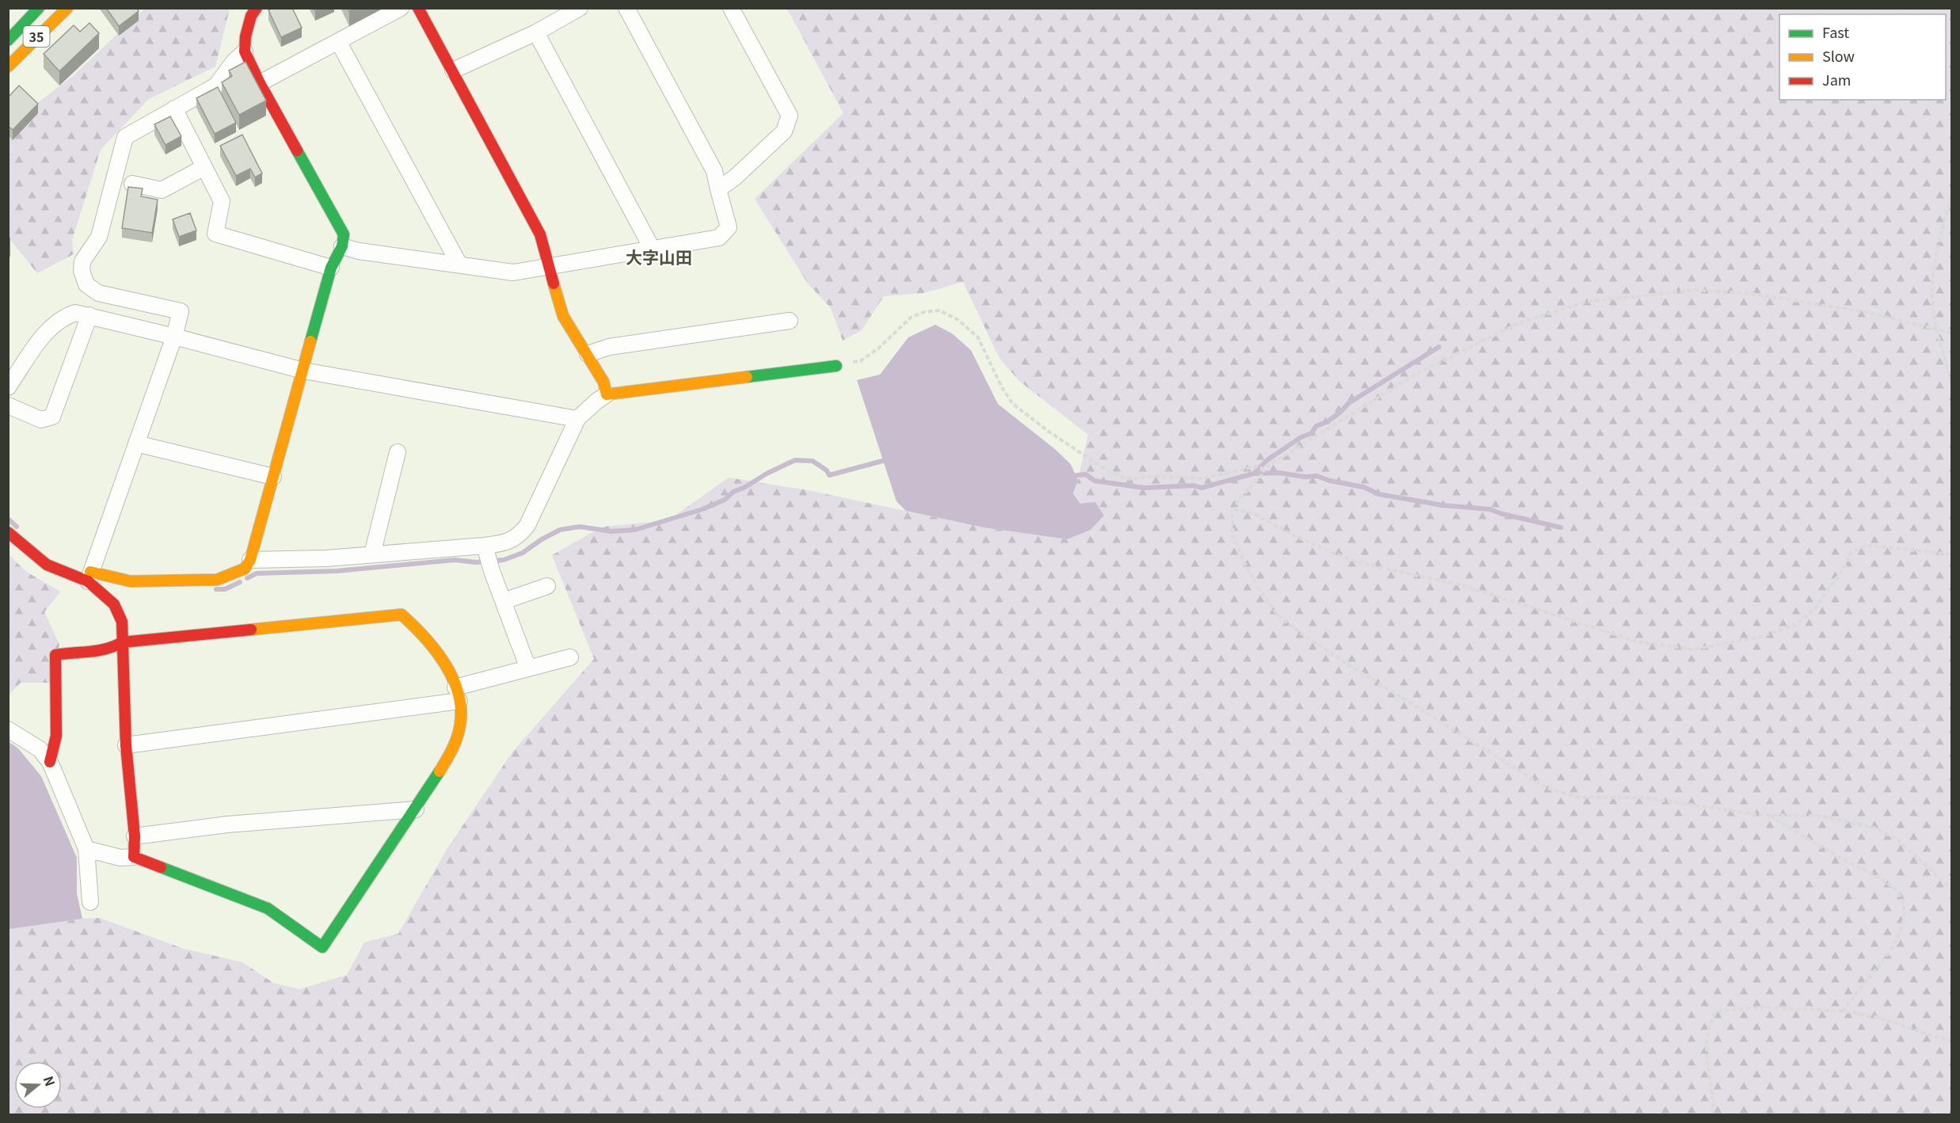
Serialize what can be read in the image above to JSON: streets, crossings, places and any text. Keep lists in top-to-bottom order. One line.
{"streets":{"street":["35"]},"districts":["大字山田"],"legend":["Fast","Slow","Jam"],"north":"right"}
